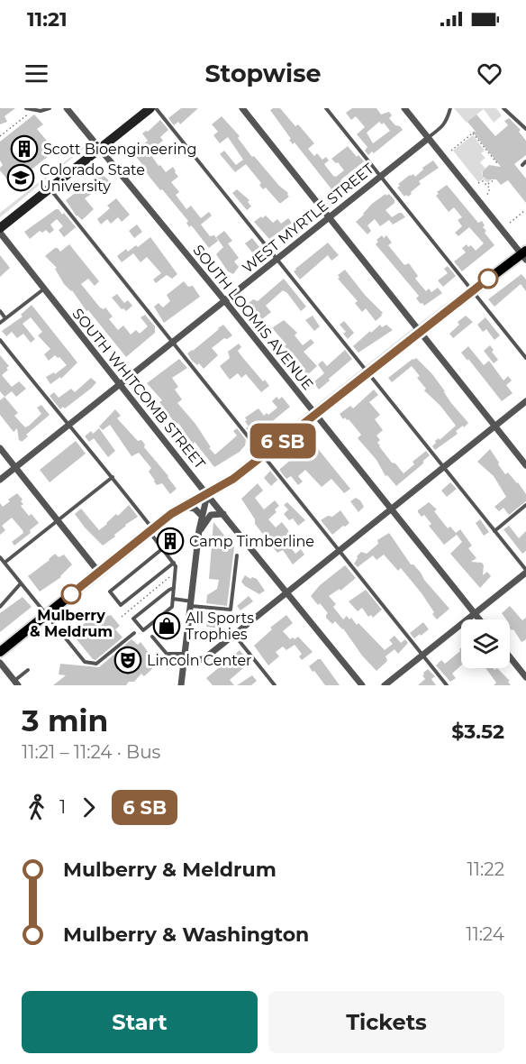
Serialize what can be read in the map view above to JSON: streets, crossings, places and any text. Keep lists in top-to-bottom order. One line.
{"streets":{"street":["WEST MYRTLE STREET","SOUTH LOOMIS AVENUE","SOUTH WHITCOMB STREET"]},"crossings":[["WEST MYRTLE STREET","SOUTH LOOMIS AVENUE"],["WEST MYRTLE STREET","SOUTH WHITCOMB STREET"]],"places":{"building":["Scott Bioengineering","Camp Timberline"],"school or university":["Colorado State University"],"other":["Mulberry & Meldrum"],"shop":["All Sports Trophies"],"theatre":["Lincoln Center"]},"page":{"status":"11:21","header":"Stopwise","on_map":"6 SB","heading":["3 min","11:21 – 11:24 · Bus","$3.52"],"legs":["1","6 SB"],"list":[{"name":"Mulberry & Meldrum","value":"11:22"},{"name":"Mulberry & Washington","value":"11:24"}],"buttons":["Start","Tickets"]}}
